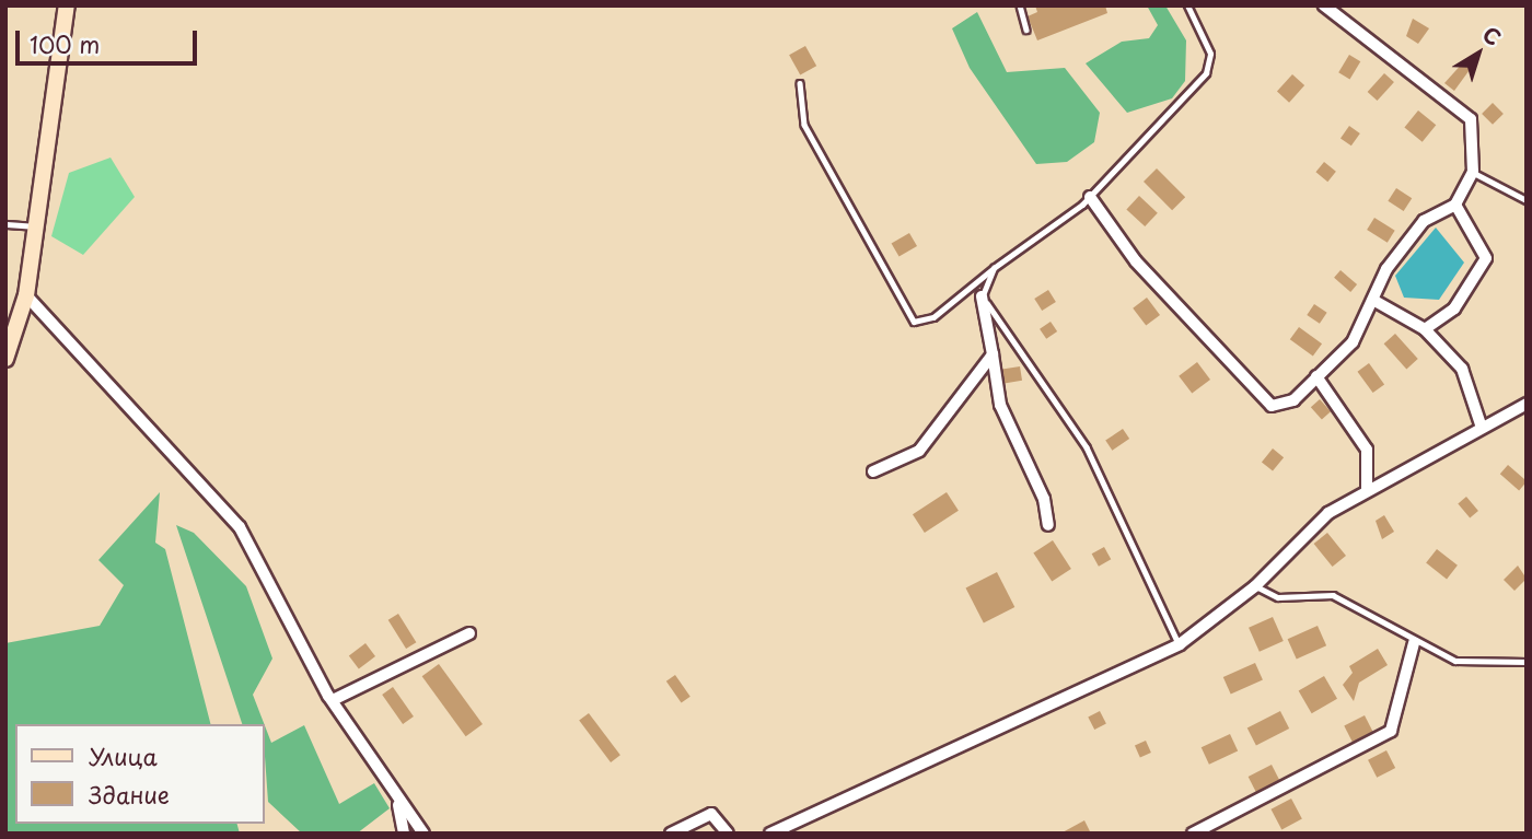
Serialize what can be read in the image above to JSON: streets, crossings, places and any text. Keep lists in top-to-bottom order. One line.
{"legend":["Улица","Здание"],"scale_bar":"100 m","north":"top right"}
